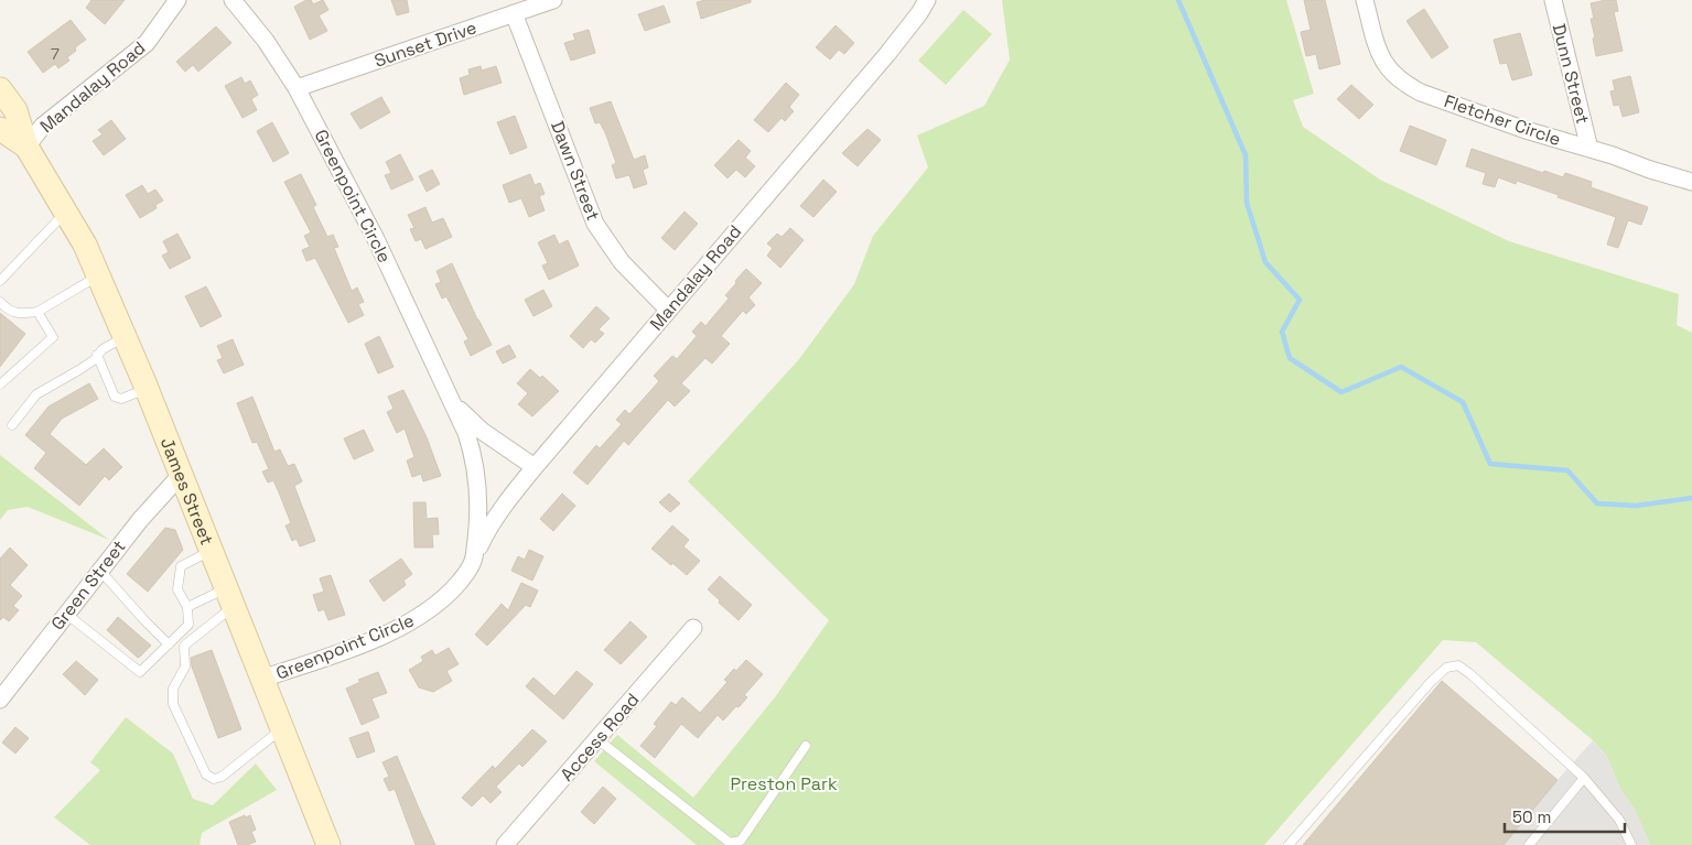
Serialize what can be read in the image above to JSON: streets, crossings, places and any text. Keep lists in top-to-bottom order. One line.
{"streets":{"main road":["James Street"],"street":["Sunset Drive","Dunn Street","Mandalay Road","Fletcher Circle","Dawn Street","Greenpoint Circle","Green Street","Access Road"]},"crossings":[["Sunset Drive","Dawn Street"],["Sunset Drive","Greenpoint Circle"],["Dunn Street","Fletcher Circle"],["Mandalay Road","Dawn Street"],["Mandalay Road","Greenpoint Circle"],["Mandalay Road","James Street"],["Greenpoint Circle","James Street"],["James Street","Green Street"]],"parks":["Preston Park"],"house_numbers":["7"],"scale_bar":"50 m"}
